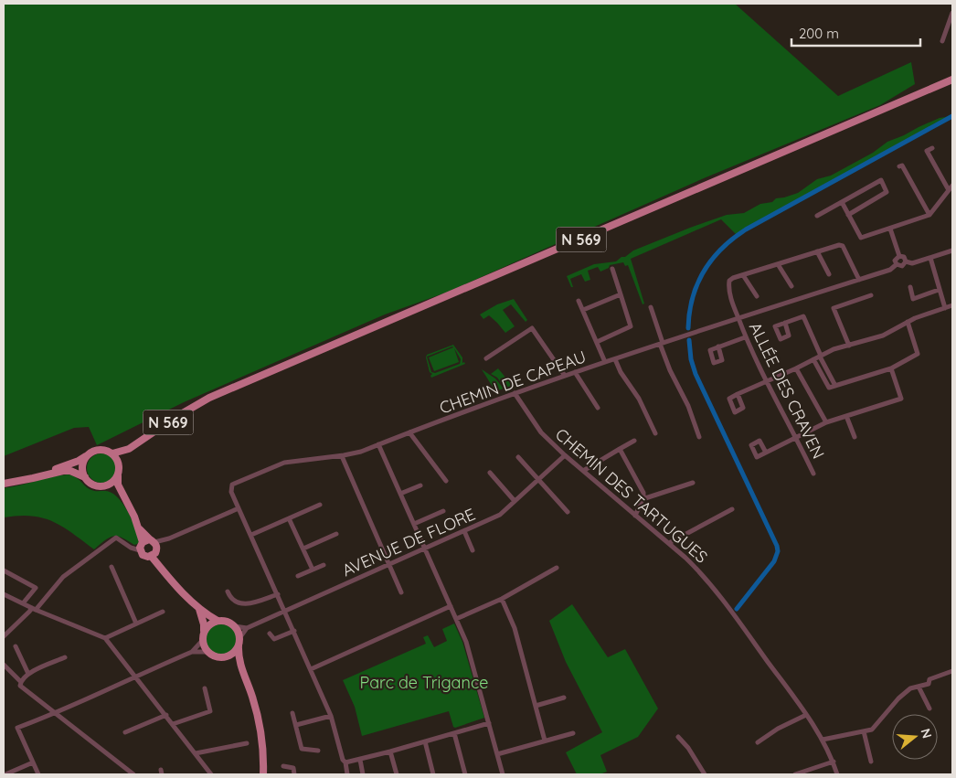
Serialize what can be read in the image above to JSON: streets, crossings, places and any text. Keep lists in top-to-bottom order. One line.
{"streets":{"main road":["N 569"],"street":["CHEMIN DE CAPEAU","ALLÉE DES CRAVEN","CHEMIN DES TARTUGUES","AVENUE DE FLORE"]},"crossings":[["CHEMIN DE CAPEAU","ALLÉE DES CRAVEN"],["CHEMIN DE CAPEAU","CHEMIN DES TARTUGUES"],["CHEMIN DES TARTUGUES","AVENUE DE FLORE"]],"parks":["Parc de Trigance"],"scale_bar":"200 m","north":"right"}
